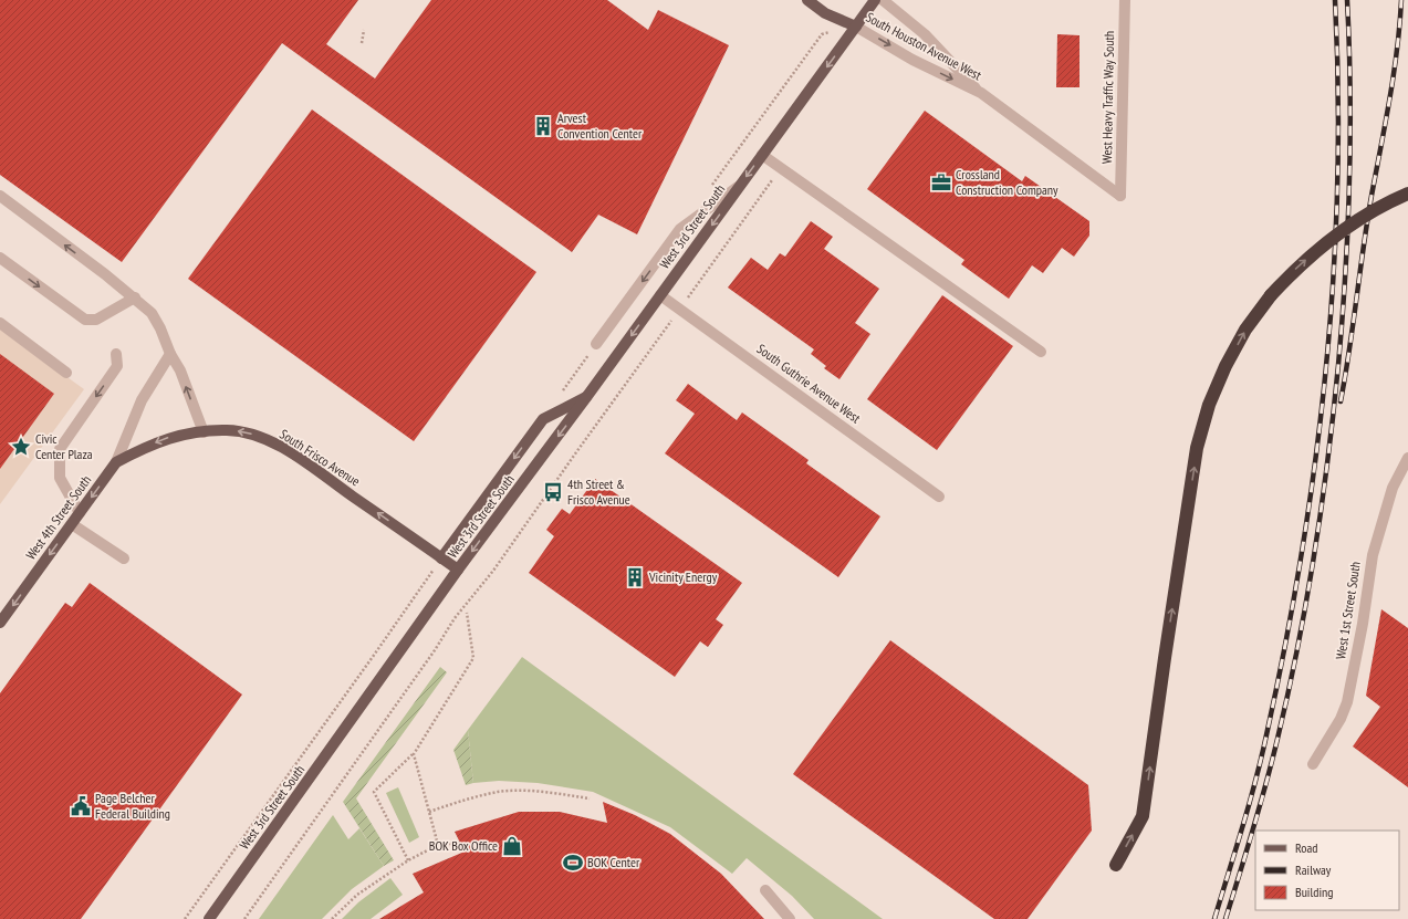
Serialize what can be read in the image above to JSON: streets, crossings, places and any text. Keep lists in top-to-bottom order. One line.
{"streets":{"main road":["South Houston Avenue West","West 3rd Street South","South Frisco Avenue","West 4th Street South"],"street":["West Heavy Traffic Way South","South Guthrie Avenue West","West 1st Street South"]},"crossings":[["South Houston Avenue West","West Heavy Traffic Way South"],["South Houston Avenue West","West 3rd Street South"],["West 3rd Street South","South Guthrie Avenue West"],["West 3rd Street South","South Frisco Avenue"],["South Frisco Avenue","West 4th Street South"]],"one_way":["West 3rd Street South","South Frisco Avenue","West 4th Street South"],"places":{"building":["Arvest Convention Center","Vicinity Energy"],"office":["Crossland Construction Company"],"place":["Civic Center Plaza"],"bus stop":["4th Street & Frisco Avenue"],"public building":["Page Belcher Federal Building"],"shop":["BOK Box Office"],"sports":["BOK Center"]},"legend":["Road","Railway","Building"]}
